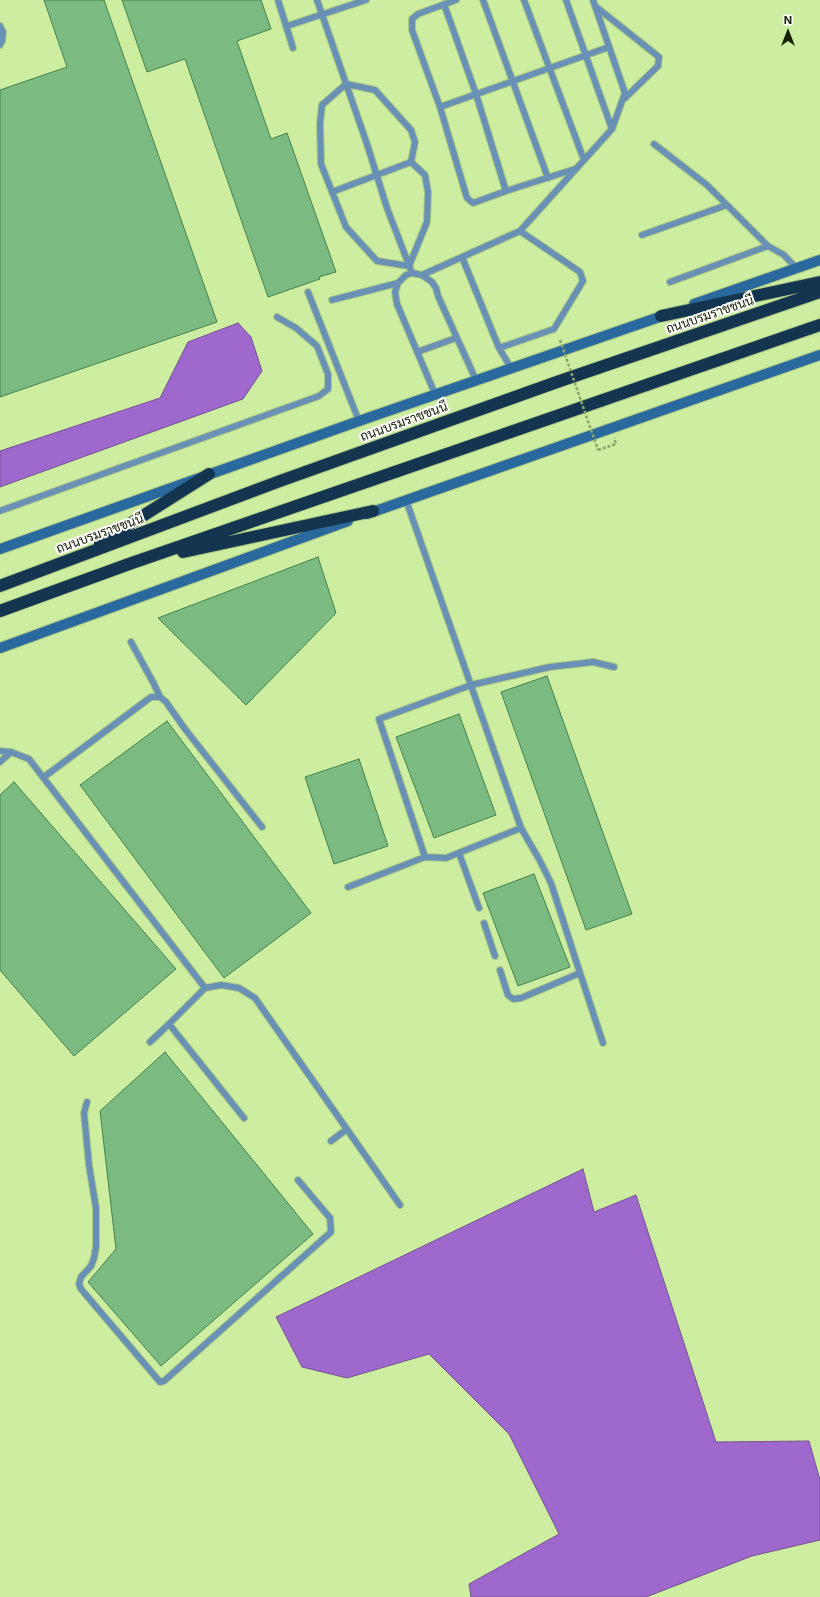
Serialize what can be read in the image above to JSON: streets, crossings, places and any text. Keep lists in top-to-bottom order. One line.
{"streets":{"highway":["ถนนบรมราชชนนี"]},"north":"top"}
